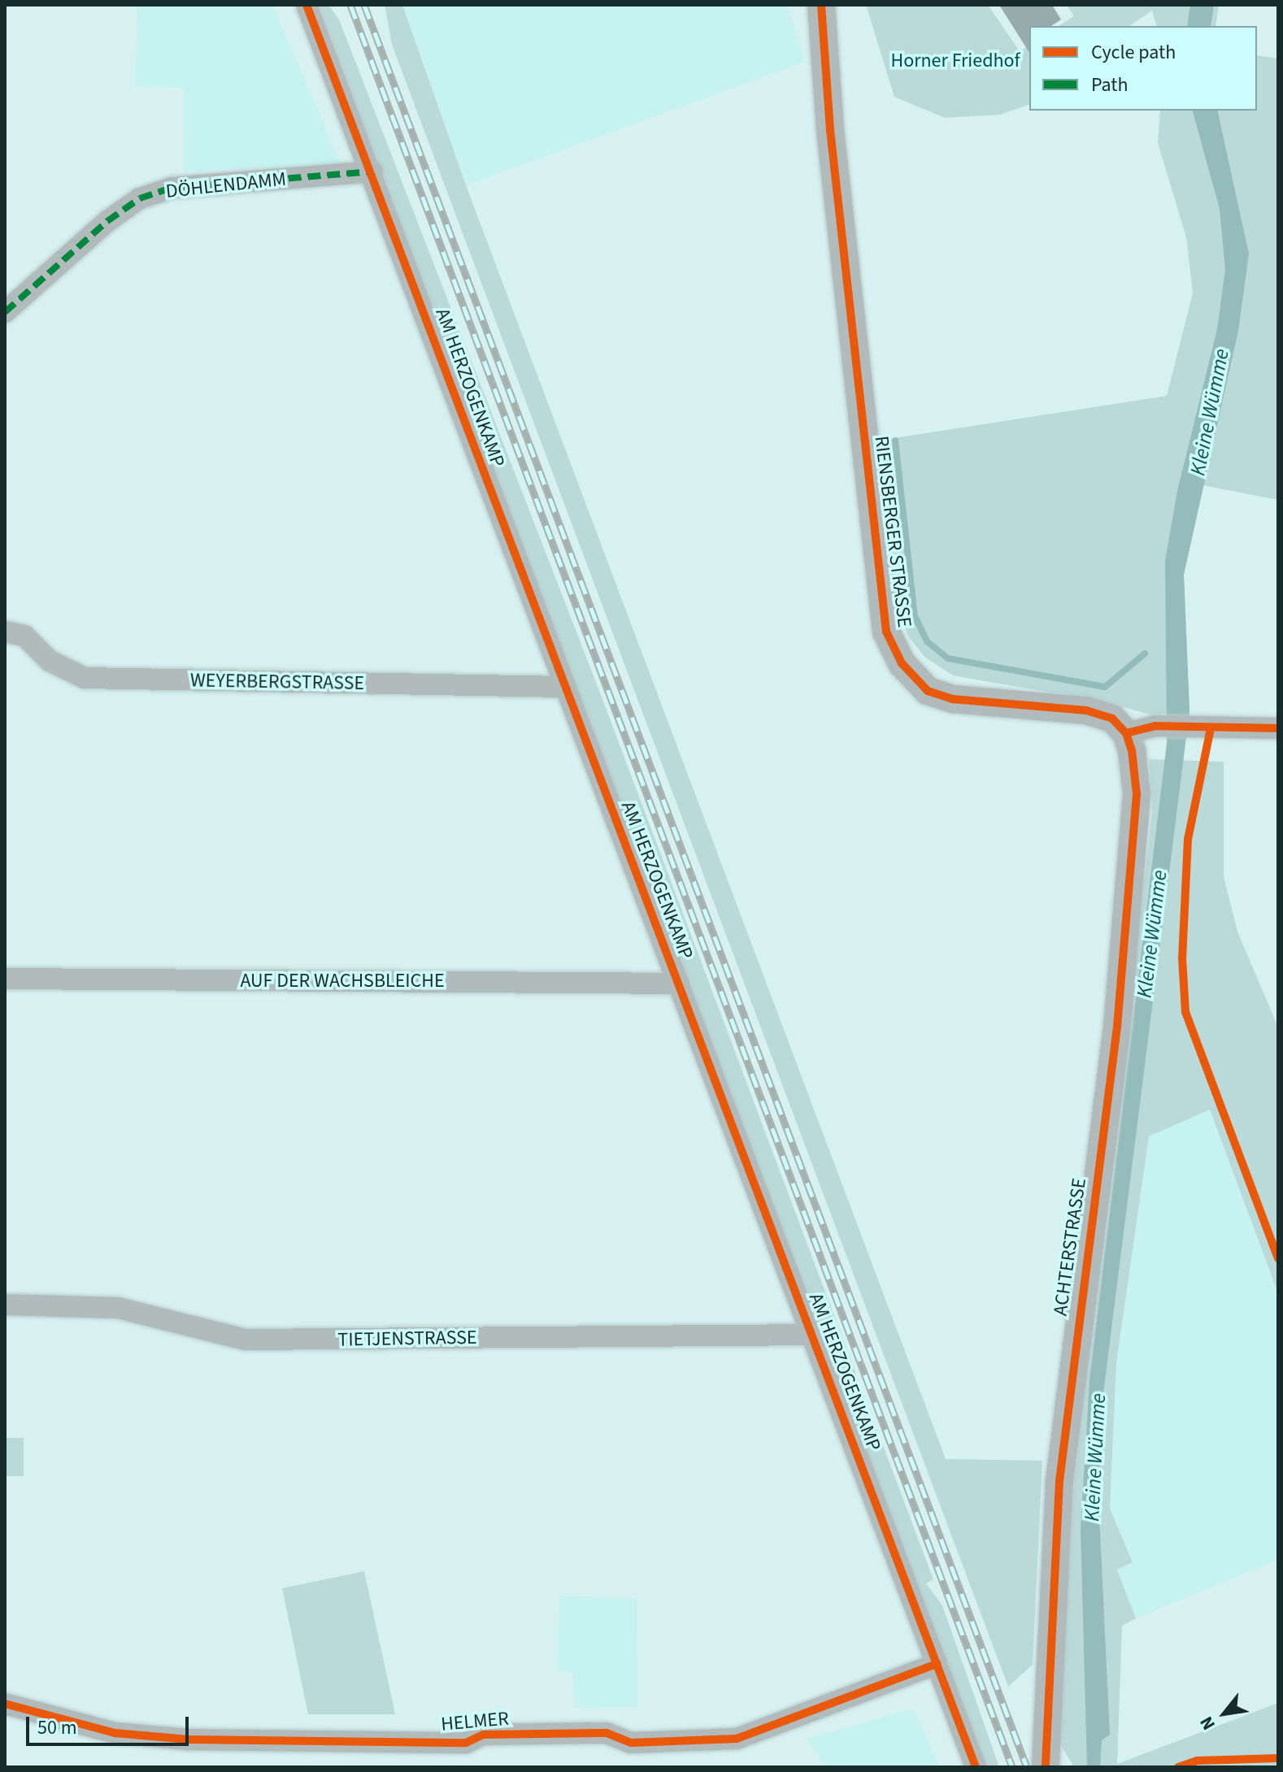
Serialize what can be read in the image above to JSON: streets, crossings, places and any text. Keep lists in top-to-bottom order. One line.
{"streets":{"street":["DÖHLENDAMM","AM HERZOGENKAMP","RIENSBERGER STRASSE","WEYERBERGSTRASSE","AUF DER WACHSBLEICHE","ACHTERSTRASSE","TIETJENSTRASSE","HELMER"]},"crossings":[["DÖHLENDAMM","AM HERZOGENKAMP"],["AM HERZOGENKAMP","WEYERBERGSTRASSE"],["AM HERZOGENKAMP","AUF DER WACHSBLEICHE"],["AM HERZOGENKAMP","TIETJENSTRASSE"],["AM HERZOGENKAMP","HELMER"],["RIENSBERGER STRASSE","ACHTERSTRASSE"]],"water":["Kleine Wümme"],"parks":["Horner Friedhof"],"legend":["Cycle path","Path"],"scale_bar":"50 m","north":"bottom left"}
